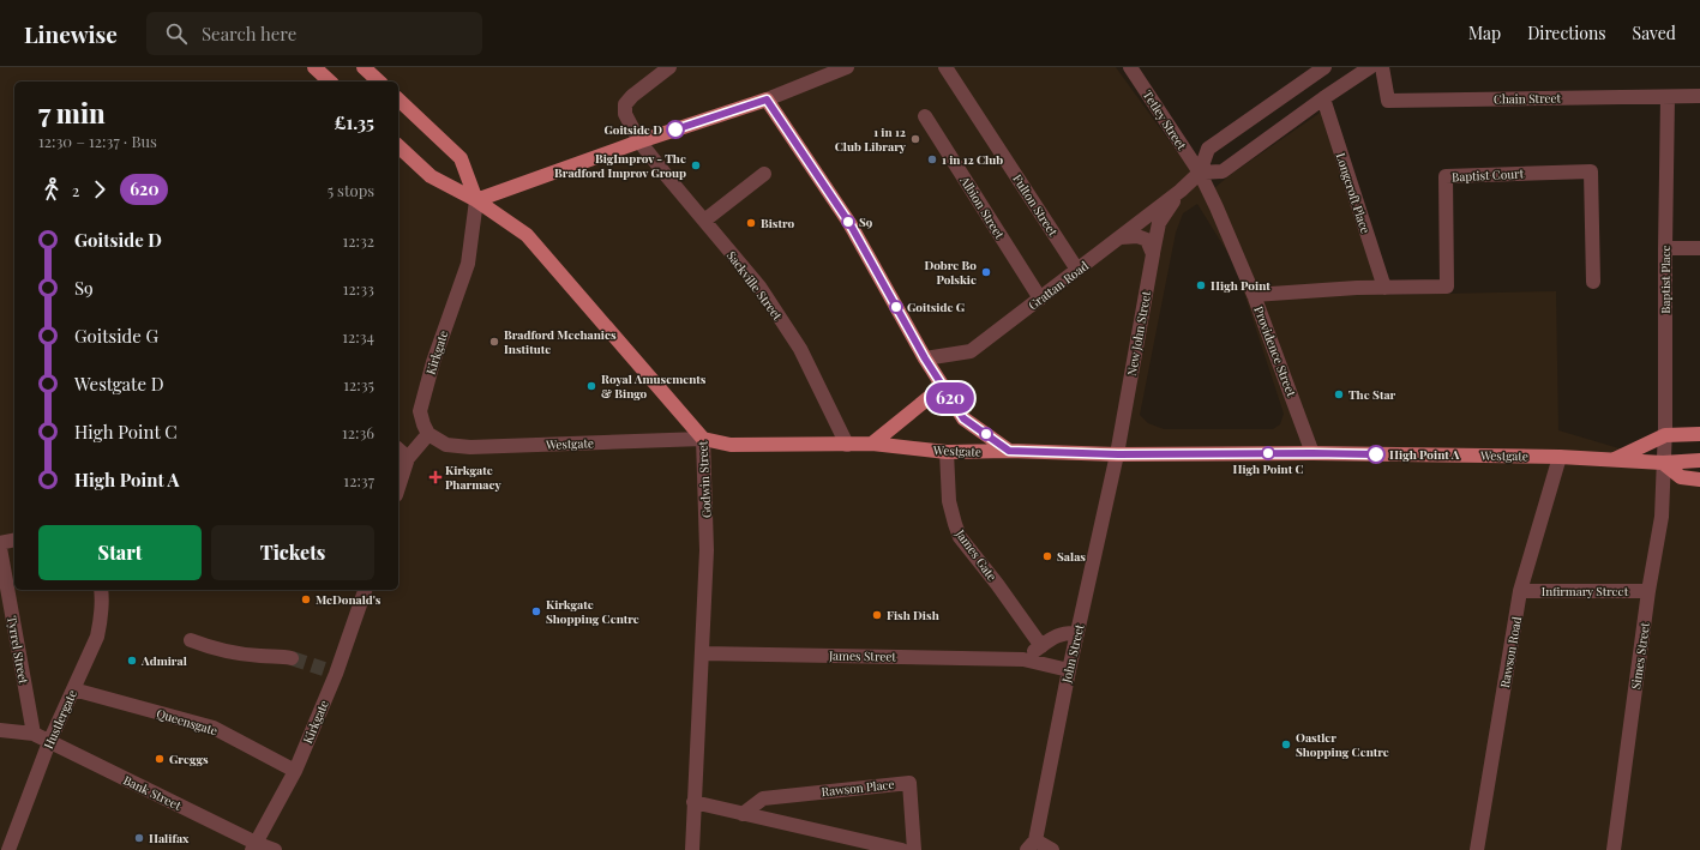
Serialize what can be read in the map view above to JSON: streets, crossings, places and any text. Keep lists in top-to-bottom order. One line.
{"streets":{"main road":["Westgate","Godwin Street"],"street":["Chain Street","Tetley Street","Baptist Court","Longcroft Place","Fulton Street","Albion Street","Baptist Place","Sackville Street","Grattan Road","New John Street","Providence Street","Kirkgate","James Gate","Infirmary Street","Tyrrel Street","Rawson Road","John Street","James Street","Simes Street","Hustlergate","Queensgate","Rawson Place","Bank Street"]},"crossings":[["Chain Street","Baptist Place"],["Tetley Street","Grattan Road"],["Tetley Street","Providence Street"],["Baptist Court","Longcroft Place"],["Fulton Street","Grattan Road"],["Albion Street","Grattan Road"],["Baptist Place","Westgate"],["Baptist Place","Simes Street"],["Sackville Street","Westgate"],["Grattan Road","New John Street"],["Grattan Road","Providence Street"],["New John Street","Westgate"],["New John Street","John Street"],["Providence Street","Westgate"],["Kirkgate","Westgate"],["Kirkgate","Godwin Street"],["Kirkgate","Queensgate"],["Kirkgate","Bank Street"],["Westgate","Godwin Street"],["Westgate","James Gate"],["Westgate","Rawson Road"],["Westgate","John Street"],["Westgate","Simes Street"],["Godwin Street","James Street"],["Infirmary Street","Rawson Road"],["Infirmary Street","Simes Street"],["John Street","James Street"],["Hustlergate","Queensgate"],["Hustlergate","Bank Street"]],"places":{"other":["Goitside D","1 in 12 Club Library","1 in 12 Club","BigImprov - The Bradford Improv Group","S9","Bistro","Dobre Bo Polskie","High Point","Goitside G","Bradford Mechanics Institute","Royal Amusements & Bingo","The Star","High Point C","High Point A","Salas","McDonald's","Kirkgate Shopping Centre","Fish Dish","Admiral","Oastler Shopping Centre","Greggs","Halifax"],"health":["Kirkgate Pharmacy"]},"lines":["bus line 620"],"page":{"header":"Linewise","search":"Search here","nav":["Map","Directions","Saved"],"on_map":"620","heading":["7 min","12:30 – 12:37 · Bus","£1.35"],"legs":["2","620","5 stops"],"list":[{"name":"Goitside D","value":"12:32"},{"name":"S9","value":"12:33"},{"name":"Goitside G","value":"12:34"},{"name":"Westgate D","value":"12:35"},{"name":"High Point C","value":"12:36"},{"name":"High Point A","value":"12:37"}],"buttons":["Start","Tickets"]}}
